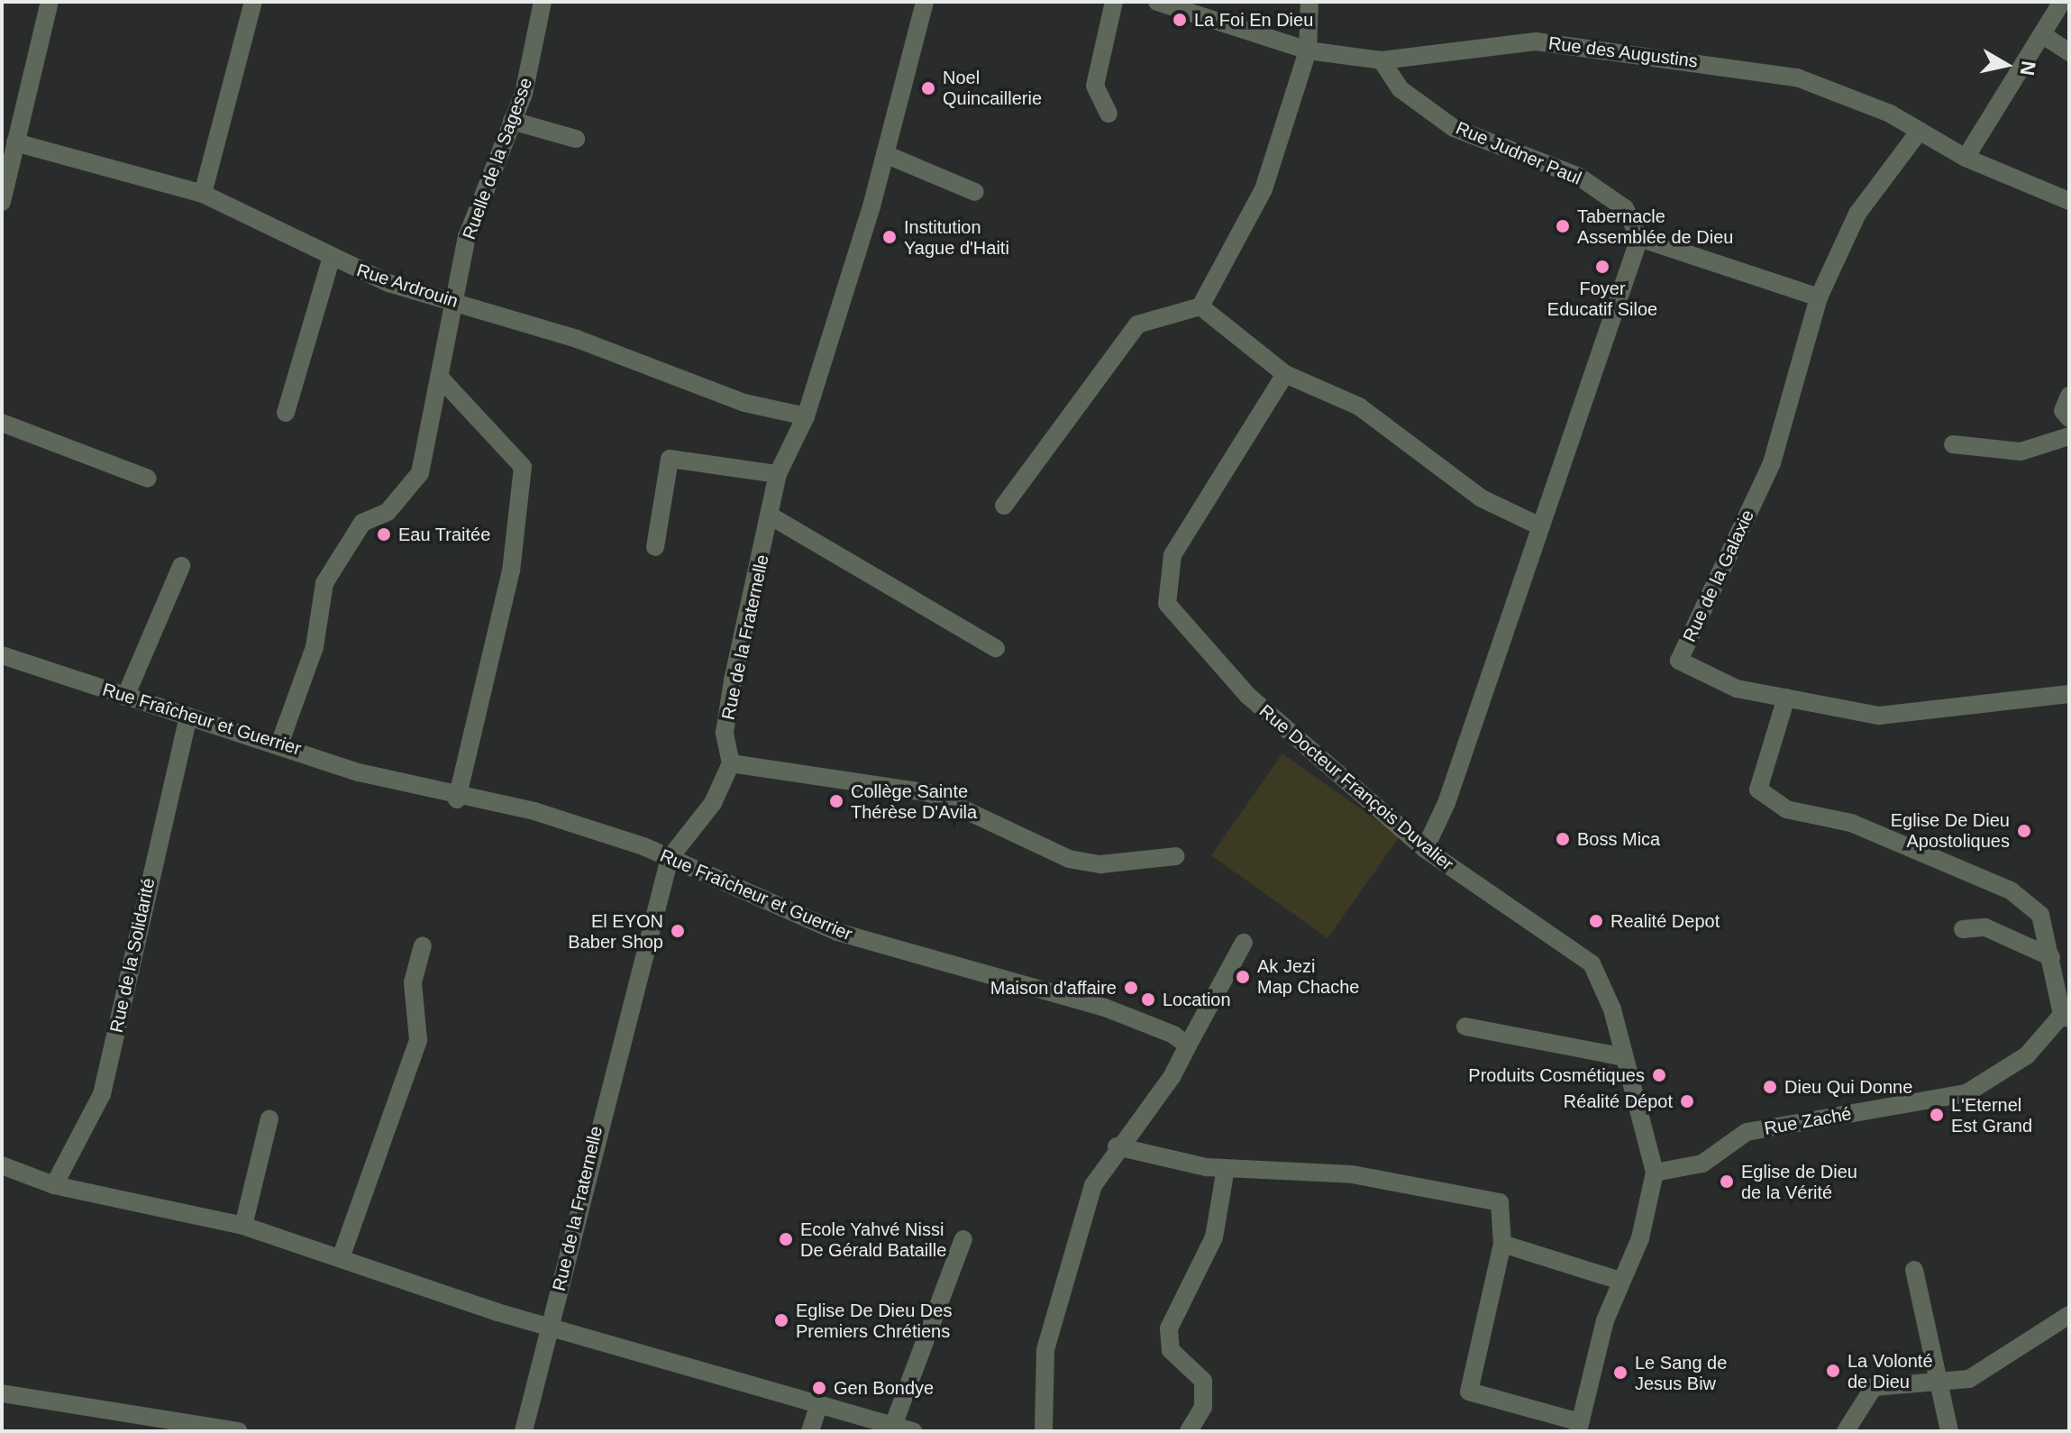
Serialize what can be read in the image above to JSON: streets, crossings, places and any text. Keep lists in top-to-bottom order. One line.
{"streets":{"street":["Rue des Augustins","Rue Judner Paul","Ruelle de la Sagesse","Rue Ardrouin","Rue de la Galaxie","Rue de la Fraternelle","Rue Fraîcheur et Guerrier","Rue Docteur François Duvalier","Rue de la Solidarité","Rue Zaché"]},"crossings":[["Rue des Augustins","Rue Judner Paul"],["Rue des Augustins","Rue de la Galaxie"],["Ruelle de la Sagesse","Rue Ardrouin"],["Ruelle de la Sagesse","Rue Fraîcheur et Guerrier"],["Rue Ardrouin","Rue de la Fraternelle"],["Rue de la Fraternelle","Rue Fraîcheur et Guerrier"],["Rue Fraîcheur et Guerrier","Rue de la Solidarité"],["Rue Docteur François Duvalier","Rue Zaché"]],"places":["La Foi En Dieu","Noel Quincaillerie","Tabernacle Assemblée de Dieu","Institution Yague d'Haiti","Foyer Educatif Siloe","Eau Traitée","Collège Sainte Thérèse D'Avila","Eglise De Dieu Apostoliques","Boss Mica","Realité Depot","El EYON Baber Shop","Ak Jezi Map Chache","Maison d'affaire","Location","Produits Cosmétiques","Dieu Qui Donne","Réalité Dépot","L'Eternel Est Grand","Eglise de Dieu de la Vérité","Ecole Yahvé Nissi De Gérald Bataille","Eglise De Dieu Des Premiers Chrétiens","La Volonté de Dieu","Le Sang de Jesus Biw","Gen Bondye"],"north":"right"}
